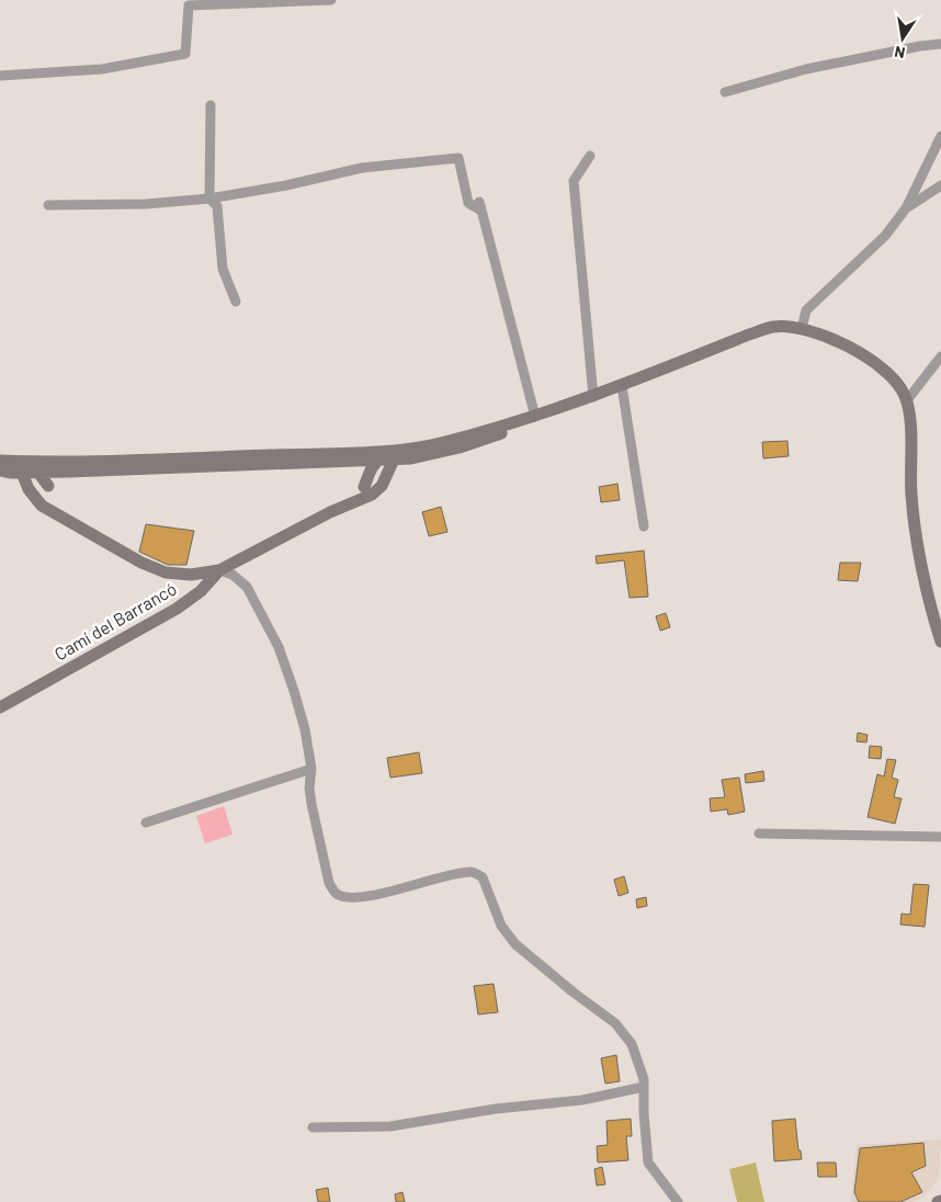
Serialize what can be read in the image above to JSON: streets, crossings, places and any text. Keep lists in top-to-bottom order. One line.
{"streets":{"main road":["Camí del Barrancó"]},"north":"bottom"}
